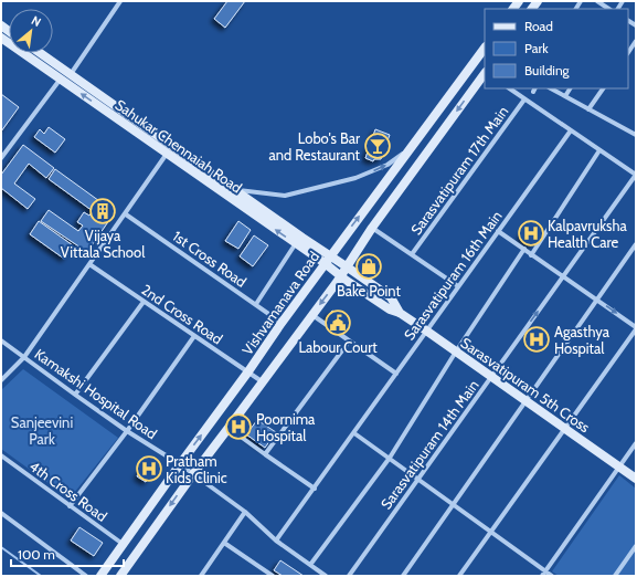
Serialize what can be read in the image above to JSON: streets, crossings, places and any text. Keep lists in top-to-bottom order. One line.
{"streets":{"main road":["Sahukar Chennaiah Road","Vishvamanava Road","Sarasvatipuram 5th Cross"],"street":["Sarasvatipuram 17th Main","1st Cross Road","Sarasvatipuram 16th Main","2nd Cross Road","Kamakshi Hospital Road","Sarasvatipuram 14th Main","4th Cross Road"]},"crossings":[["Sahukar Chennaiah Road","Vishvamanava Road"],["Sahukar Chennaiah Road","Sarasvatipuram 5th Cross"],["1st Cross Road","Vishvamanava Road"],["Sarasvatipuram 16th Main","Sarasvatipuram 5th Cross"],["Sarasvatipuram 16th Main","Kamakshi Hospital Road"],["Vishvamanava Road","2nd Cross Road"],["Vishvamanava Road","Kamakshi Hospital Road"],["Vishvamanava Road","4th Cross Road"],["Sarasvatipuram 5th Cross","Sarasvatipuram 14th Main"]],"parks":["Sanjeevini Park"],"places":{"bar":["Lobo's Bar and Restaurant"],"building":["Vijaya Vittala School"],"hospital":["Kalpavruksha Health Care","Agasthya Hospital","Poornima Hospital","Pratham Kids Clinic"],"shop":["Bake Point"],"public building":["Labour Court"]},"legend":["Road","Park","Building"],"scale_bar":"100 m","north":"top right"}
